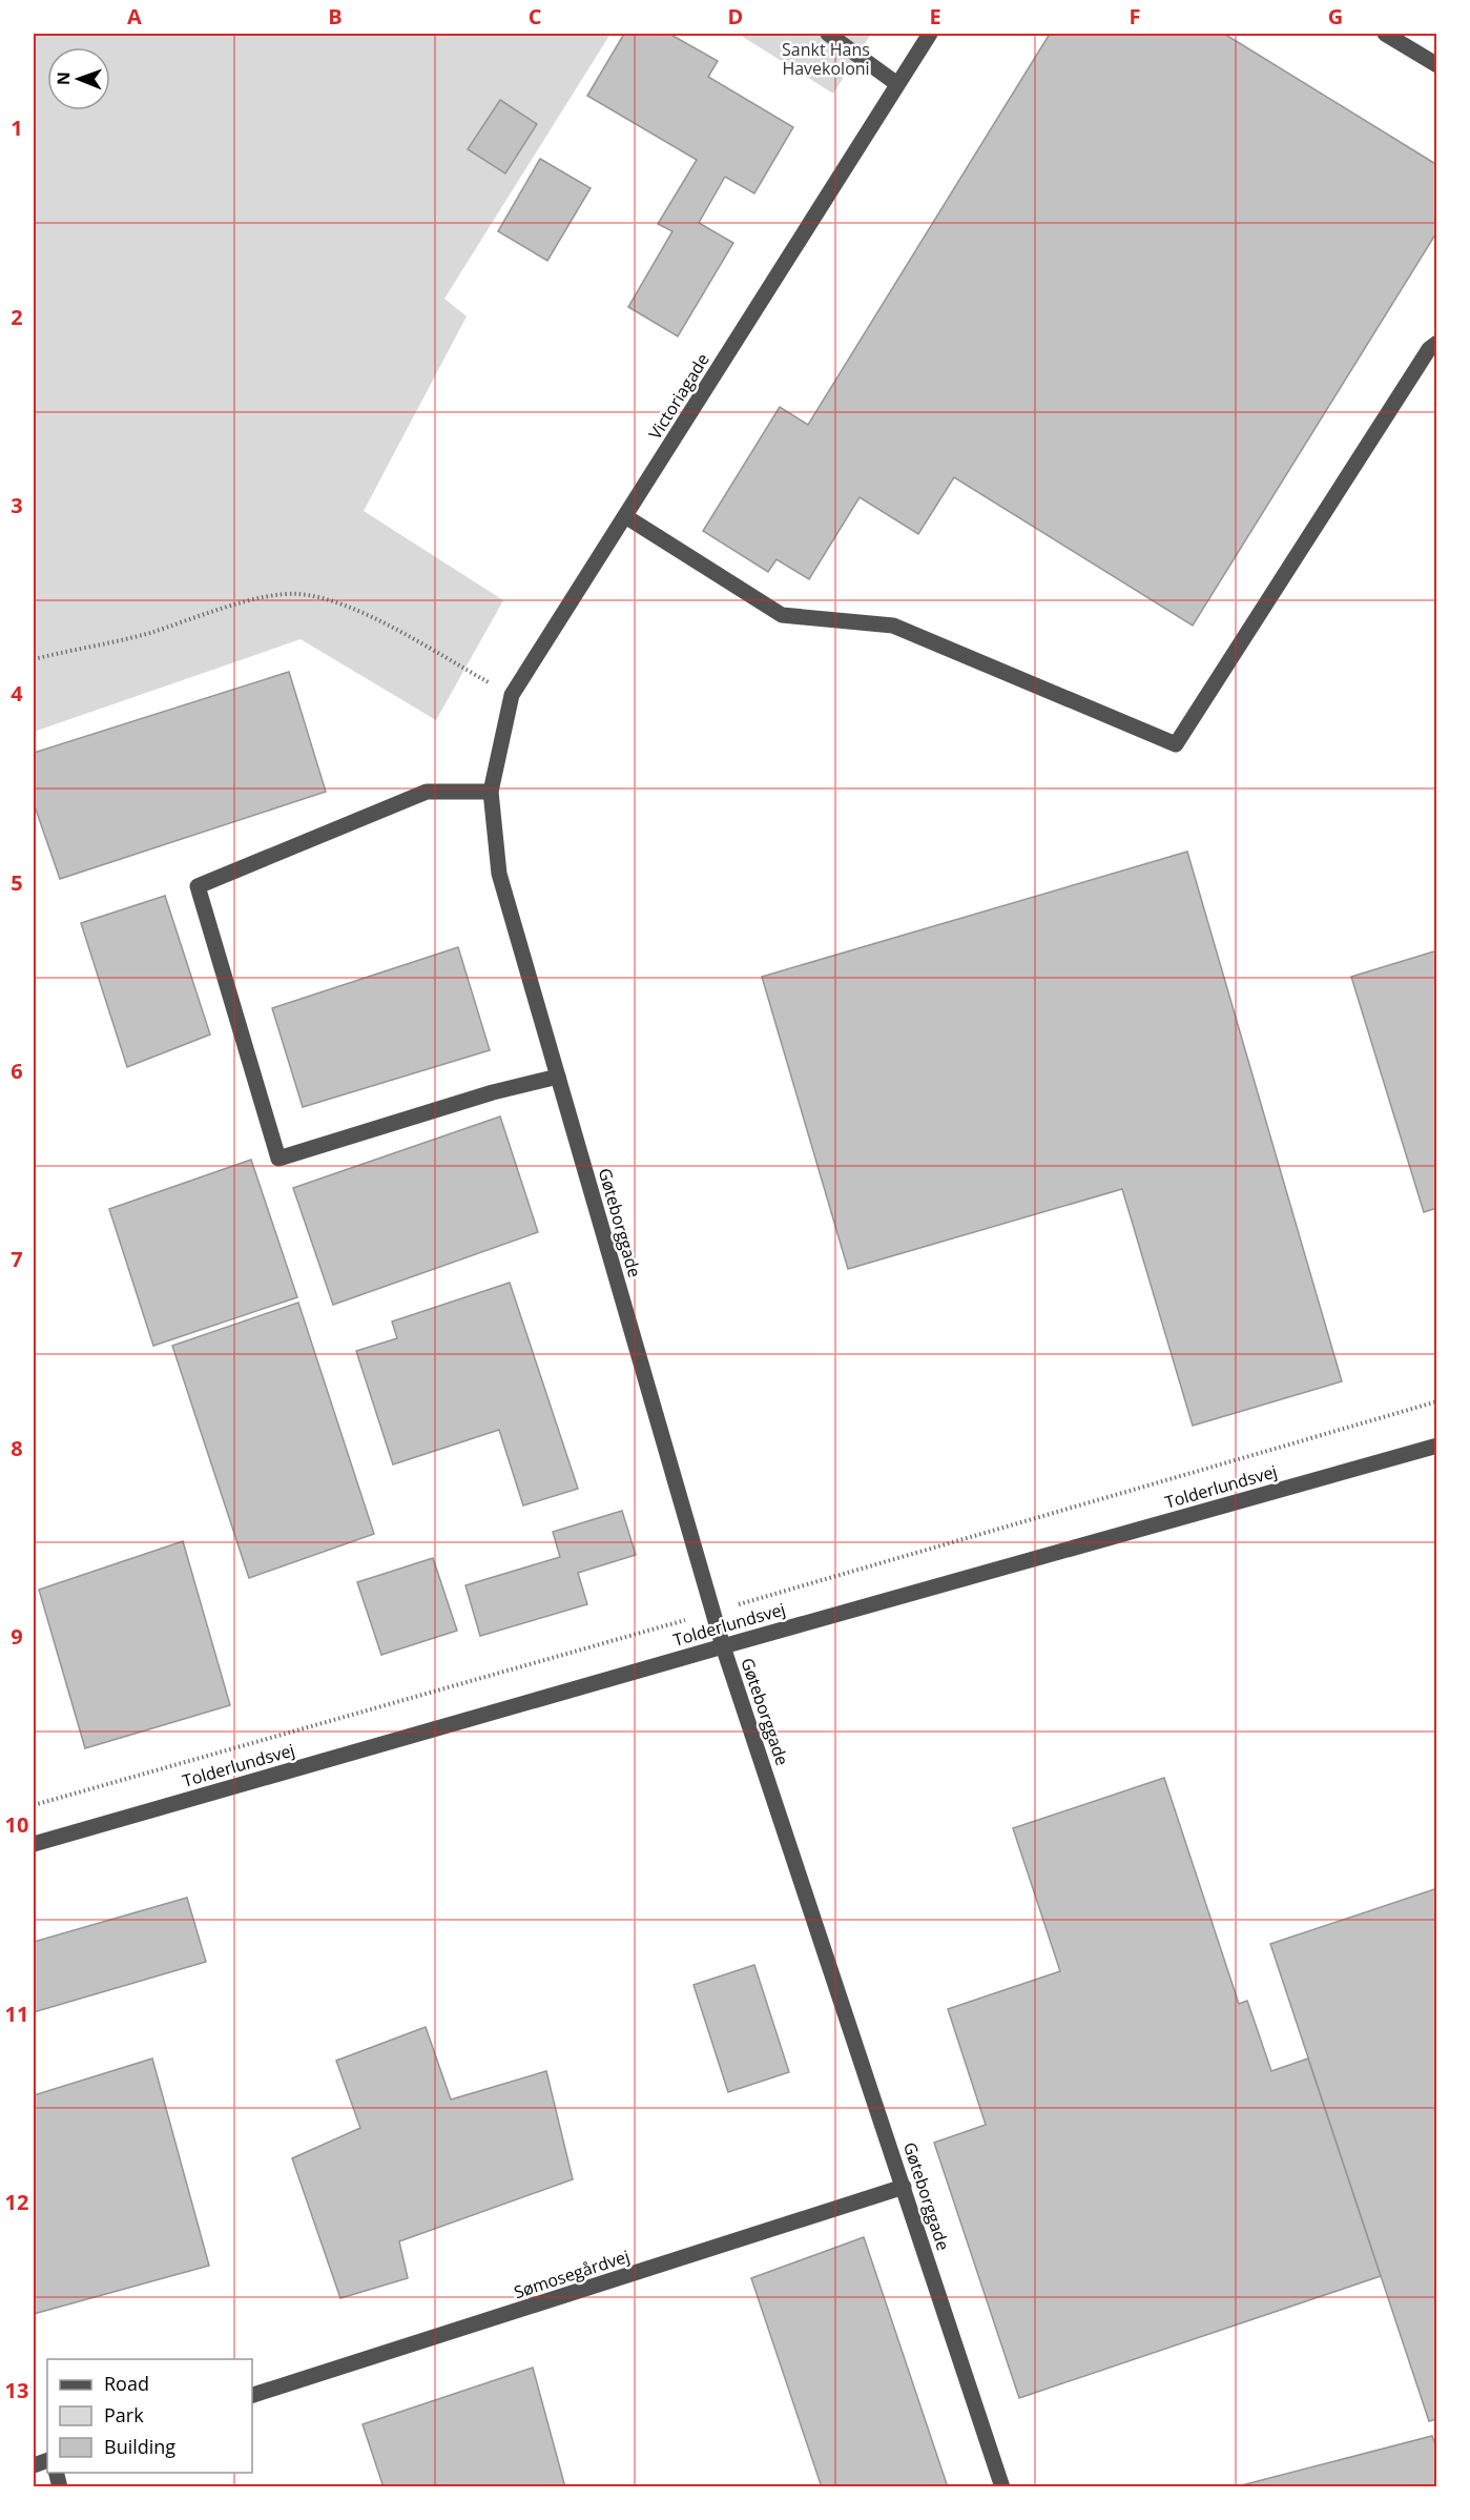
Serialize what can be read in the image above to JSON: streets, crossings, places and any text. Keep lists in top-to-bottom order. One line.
{"streets":{"street":["Victoriagade","Gøteborggade","Tolderlundsvej","Sømosegårdvej"]},"crossings":[["Victoriagade","Gøteborggade"],["Gøteborggade","Tolderlundsvej"],["Gøteborggade","Sømosegårdvej"]],"parks":["Sankt Hans Havekoloni"],"legend":["Road","Park","Building"],"north":"left","grid":{"columns":["A","B","C","D","E","F","G"],"rows":["1","2","3","4","5","6","7","8","9","10","11","12","13"]}}
